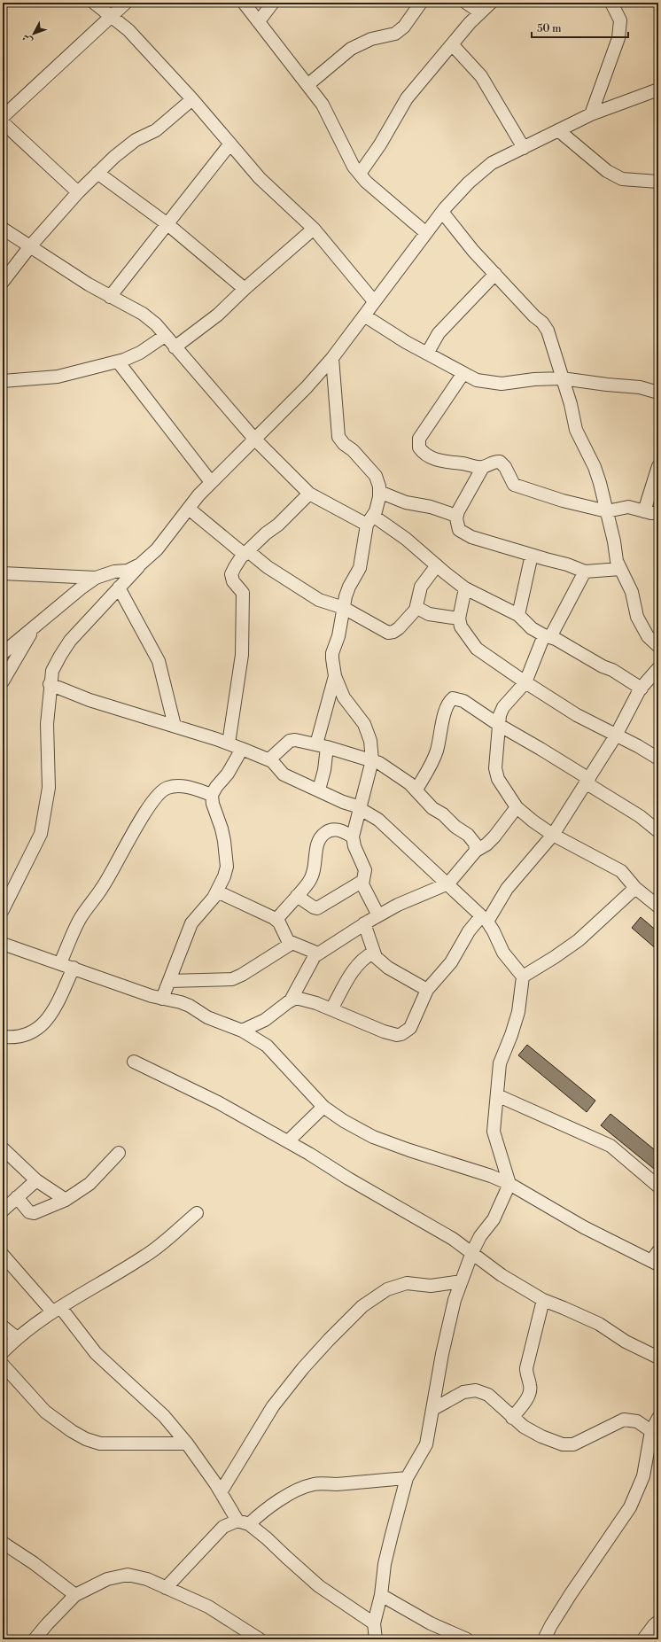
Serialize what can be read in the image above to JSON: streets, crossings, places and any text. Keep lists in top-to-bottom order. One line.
{"scale_bar":"50 m","north":"bottom left"}
